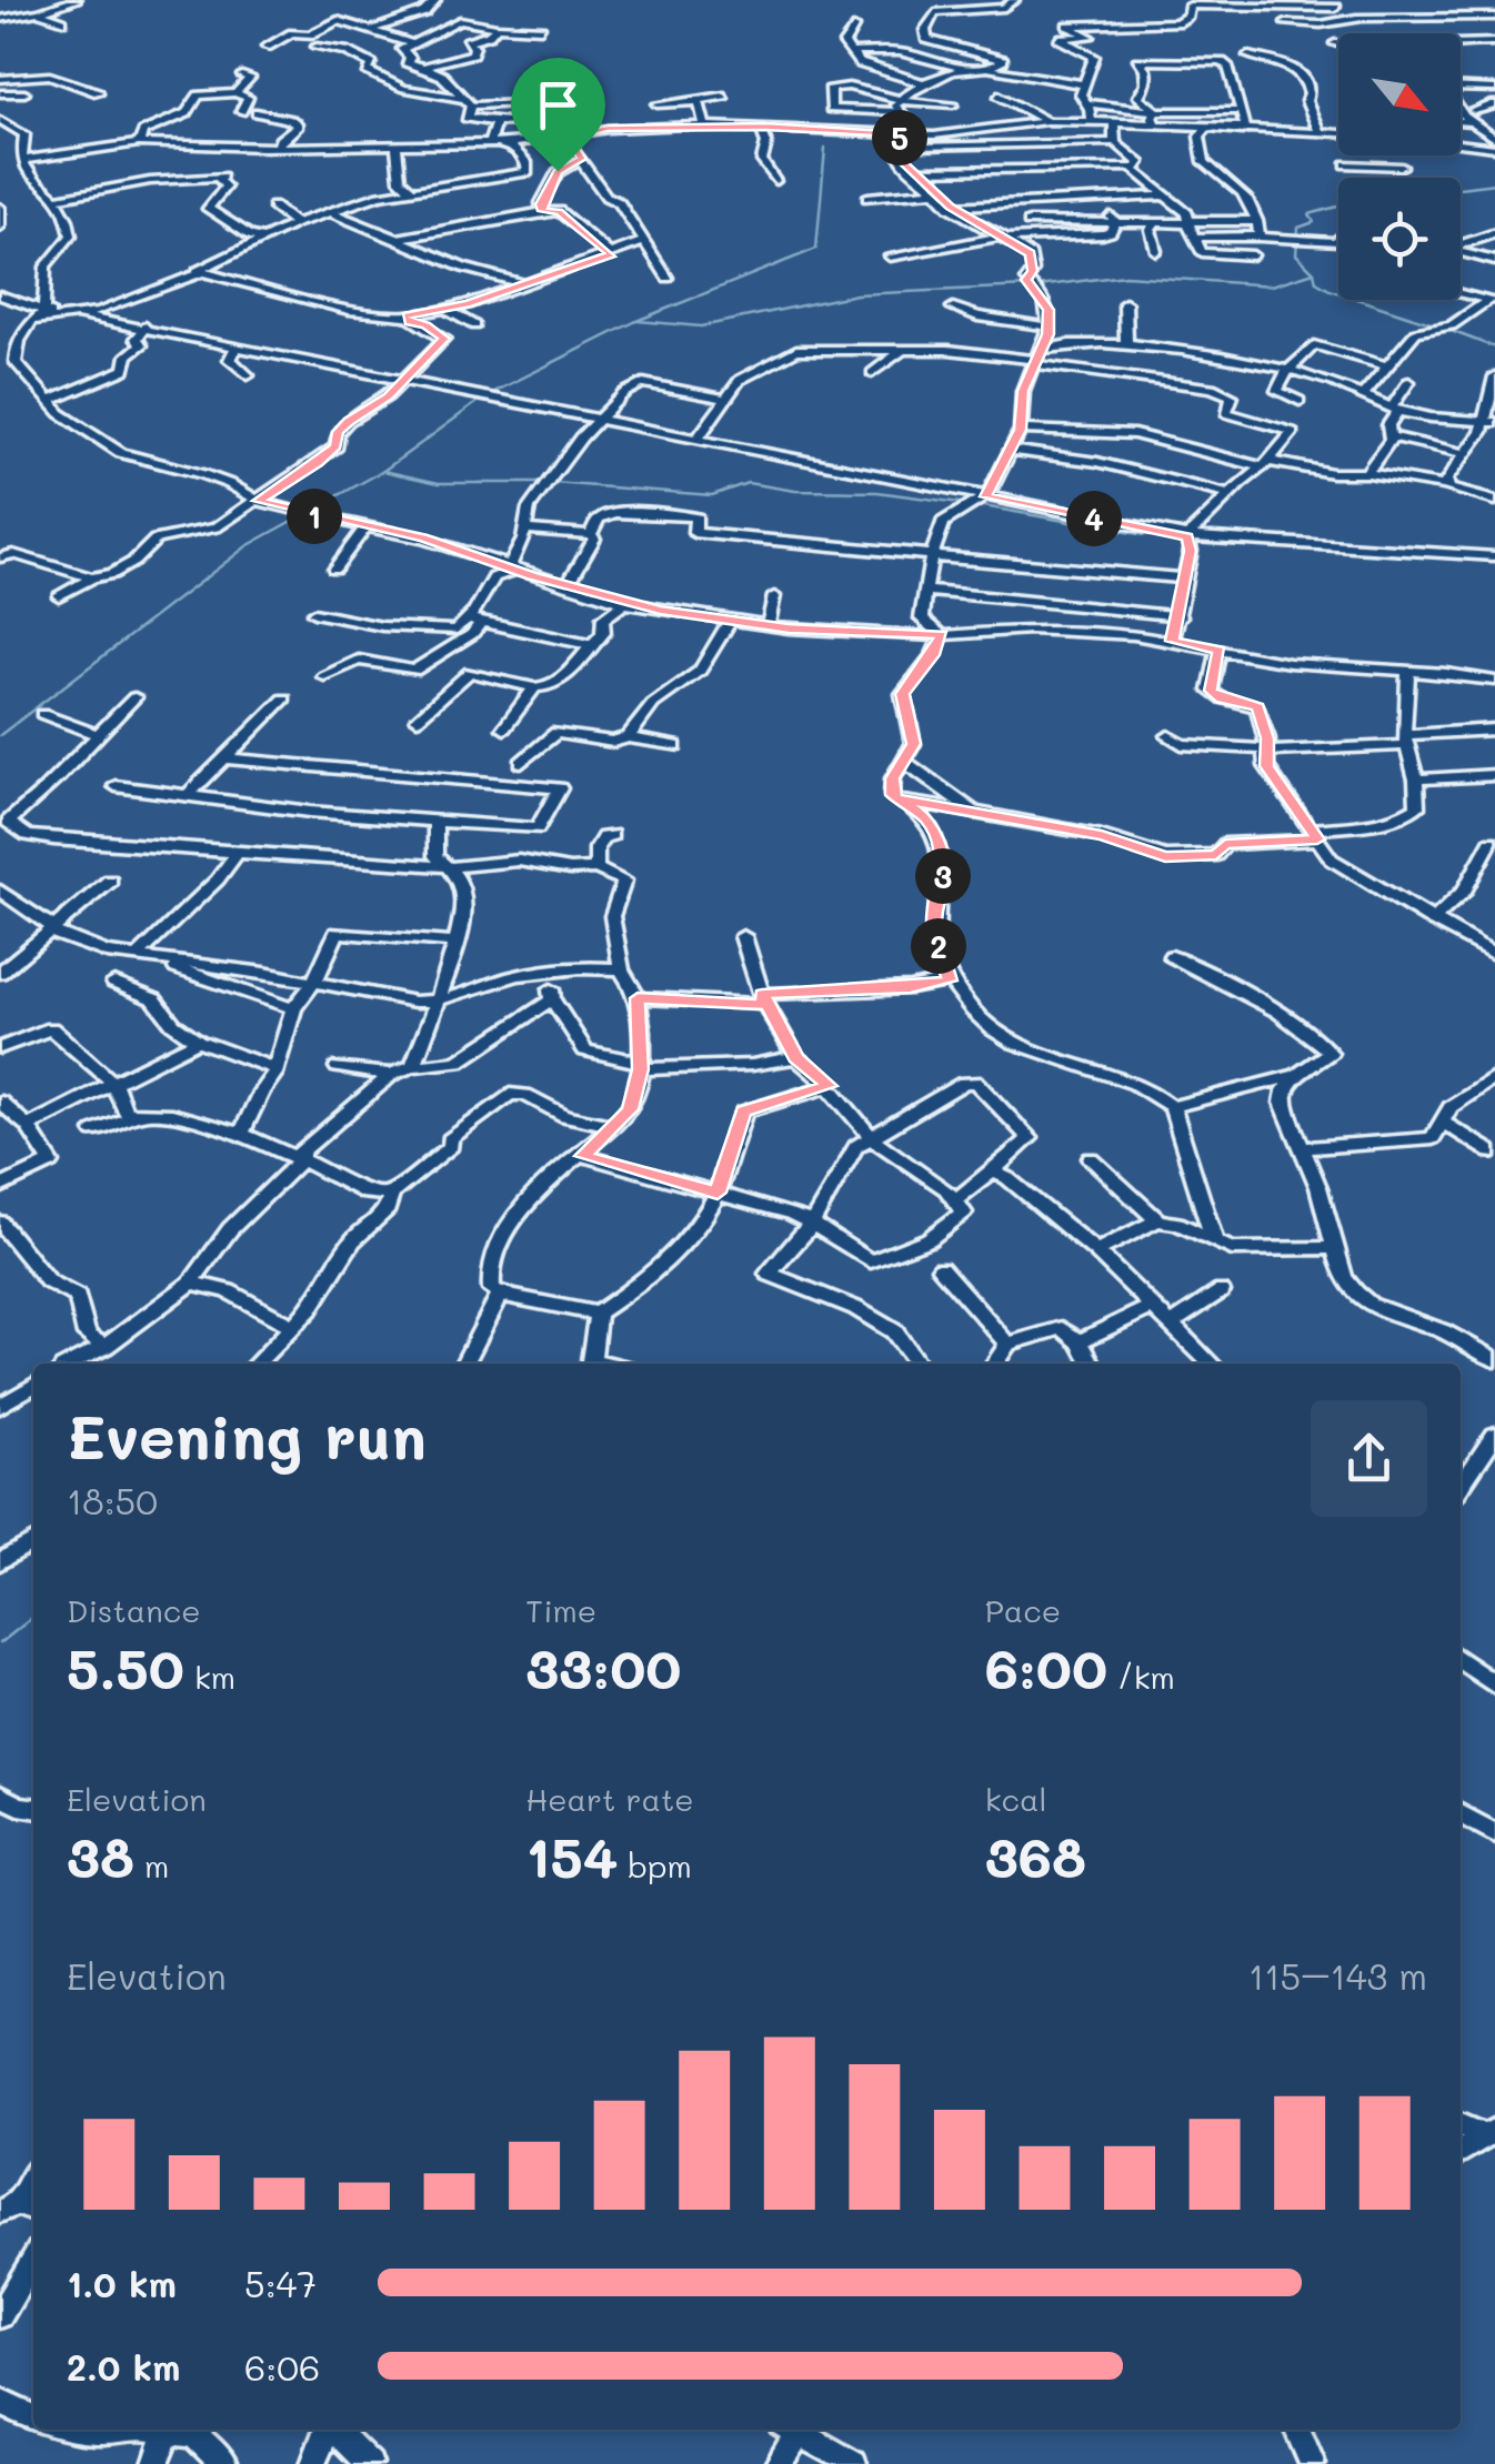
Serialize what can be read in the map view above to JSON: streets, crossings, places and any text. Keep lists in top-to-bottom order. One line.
{"north":"bottom right","page":{"pins":["5","1","4","3","2"],"heading":["Evening run","18:50"],"stats":[["Distance","5.50 km"],["Time","33:00"],["Pace","6:00 /km"],["Elevation","38 m"],["Heart rate","154 bpm"],["kcal","368"]],"chart":["Elevation","115–143 m"],"list":[{"name":"1.0 km","note":"5:47"},{"name":"2.0 km","note":"6:06"}]}}
